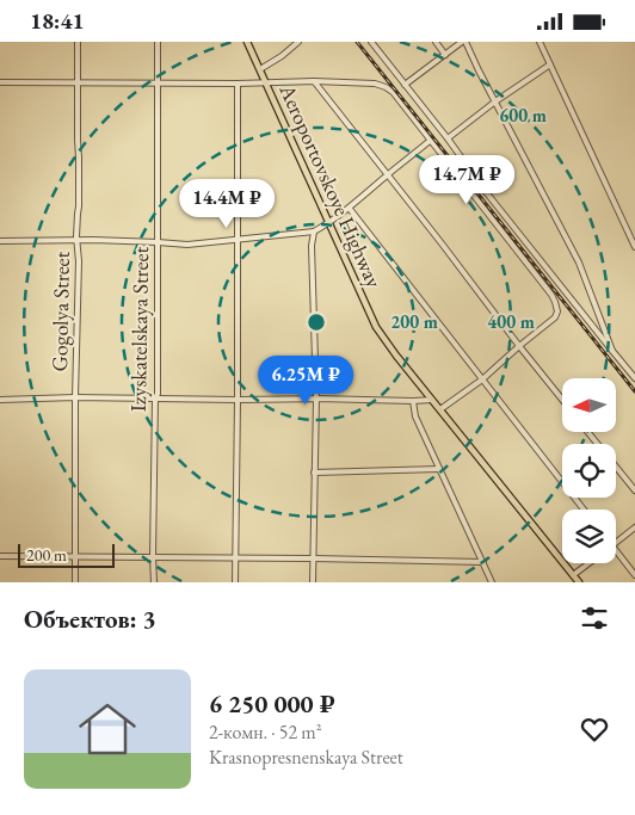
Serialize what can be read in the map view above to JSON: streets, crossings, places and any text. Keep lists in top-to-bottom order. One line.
{"streets":{"main road":["Aeroportovskoye Highway"],"street":["Gogolya Street","Izyskatelskaya Street"]},"scale_bar":"200 m","north":"left","page":{"status":"18:41","price":["14.7M ₽","14.4M ₽","6.25M ₽"],"scale":"200 m","heading":"Объектов: 3","list":[{"name":"6 250 000 ₽","note":"2-комн. · 52 m² · Krasnopresnenskaya Street"}]},"rings":["600 m","200 m","400 m"]}
